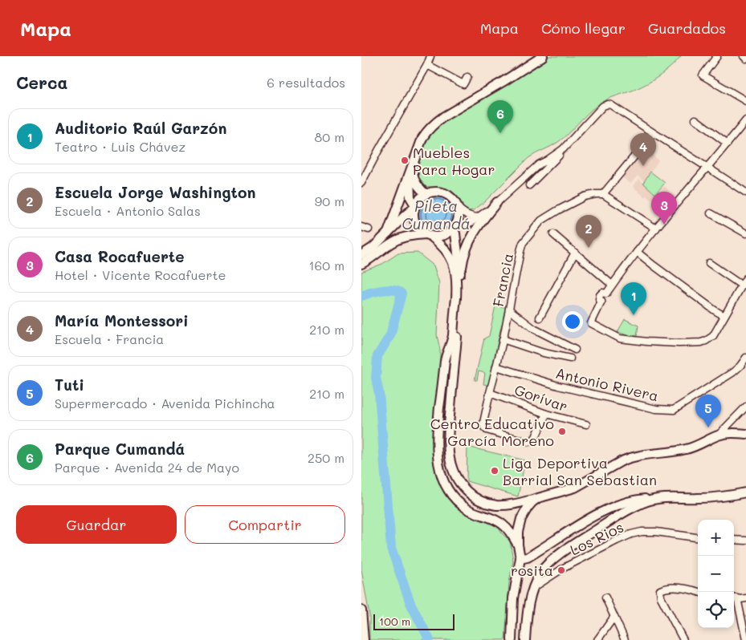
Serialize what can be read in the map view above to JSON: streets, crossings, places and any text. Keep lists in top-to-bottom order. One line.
{"streets":{"street":["Francia","Antonio Rivera","Gorívar","Los Rios"]},"crossings":[["Francia","Antonio Rivera"],["Francia","Gorívar"]],"water":["Pileta Cumandá"],"places":["Muebles Para Hogar","Centro Educativo García Moreno","Liga Deportiva Barrial San Sebastian","rosita"],"scale_bar":"100 m","page":{"header":"Mapa","nav":["Mapa","Cómo llegar","Guardados"],"heading":["Cerca","6 resultados"],"pins":["6","4","3","2","1","5"],"list":[{"mark":"1","name":"Auditorio Raúl Garzón","note":"Teatro · Luis Chávez","value":"80 m"},{"mark":"2","name":"Escuela Jorge Washington","note":"Escuela · Antonio Salas","value":"90 m"},{"mark":"3","name":"Casa Rocafuerte","note":"Hotel · Vicente Rocafuerte","value":"160 m"},{"mark":"4","name":"María Montessori","note":"Escuela · Francia","value":"210 m"},{"mark":"5","name":"Tuti","note":"Supermercado · Avenida Pichincha","value":"210 m"},{"mark":"6","name":"Parque Cumandá","note":"Parque · Avenida 24 de Mayo","value":"250 m"}],"buttons":["Guardar","Compartir"],"map_buttons":["+","−"],"scale":"100 m"}}
